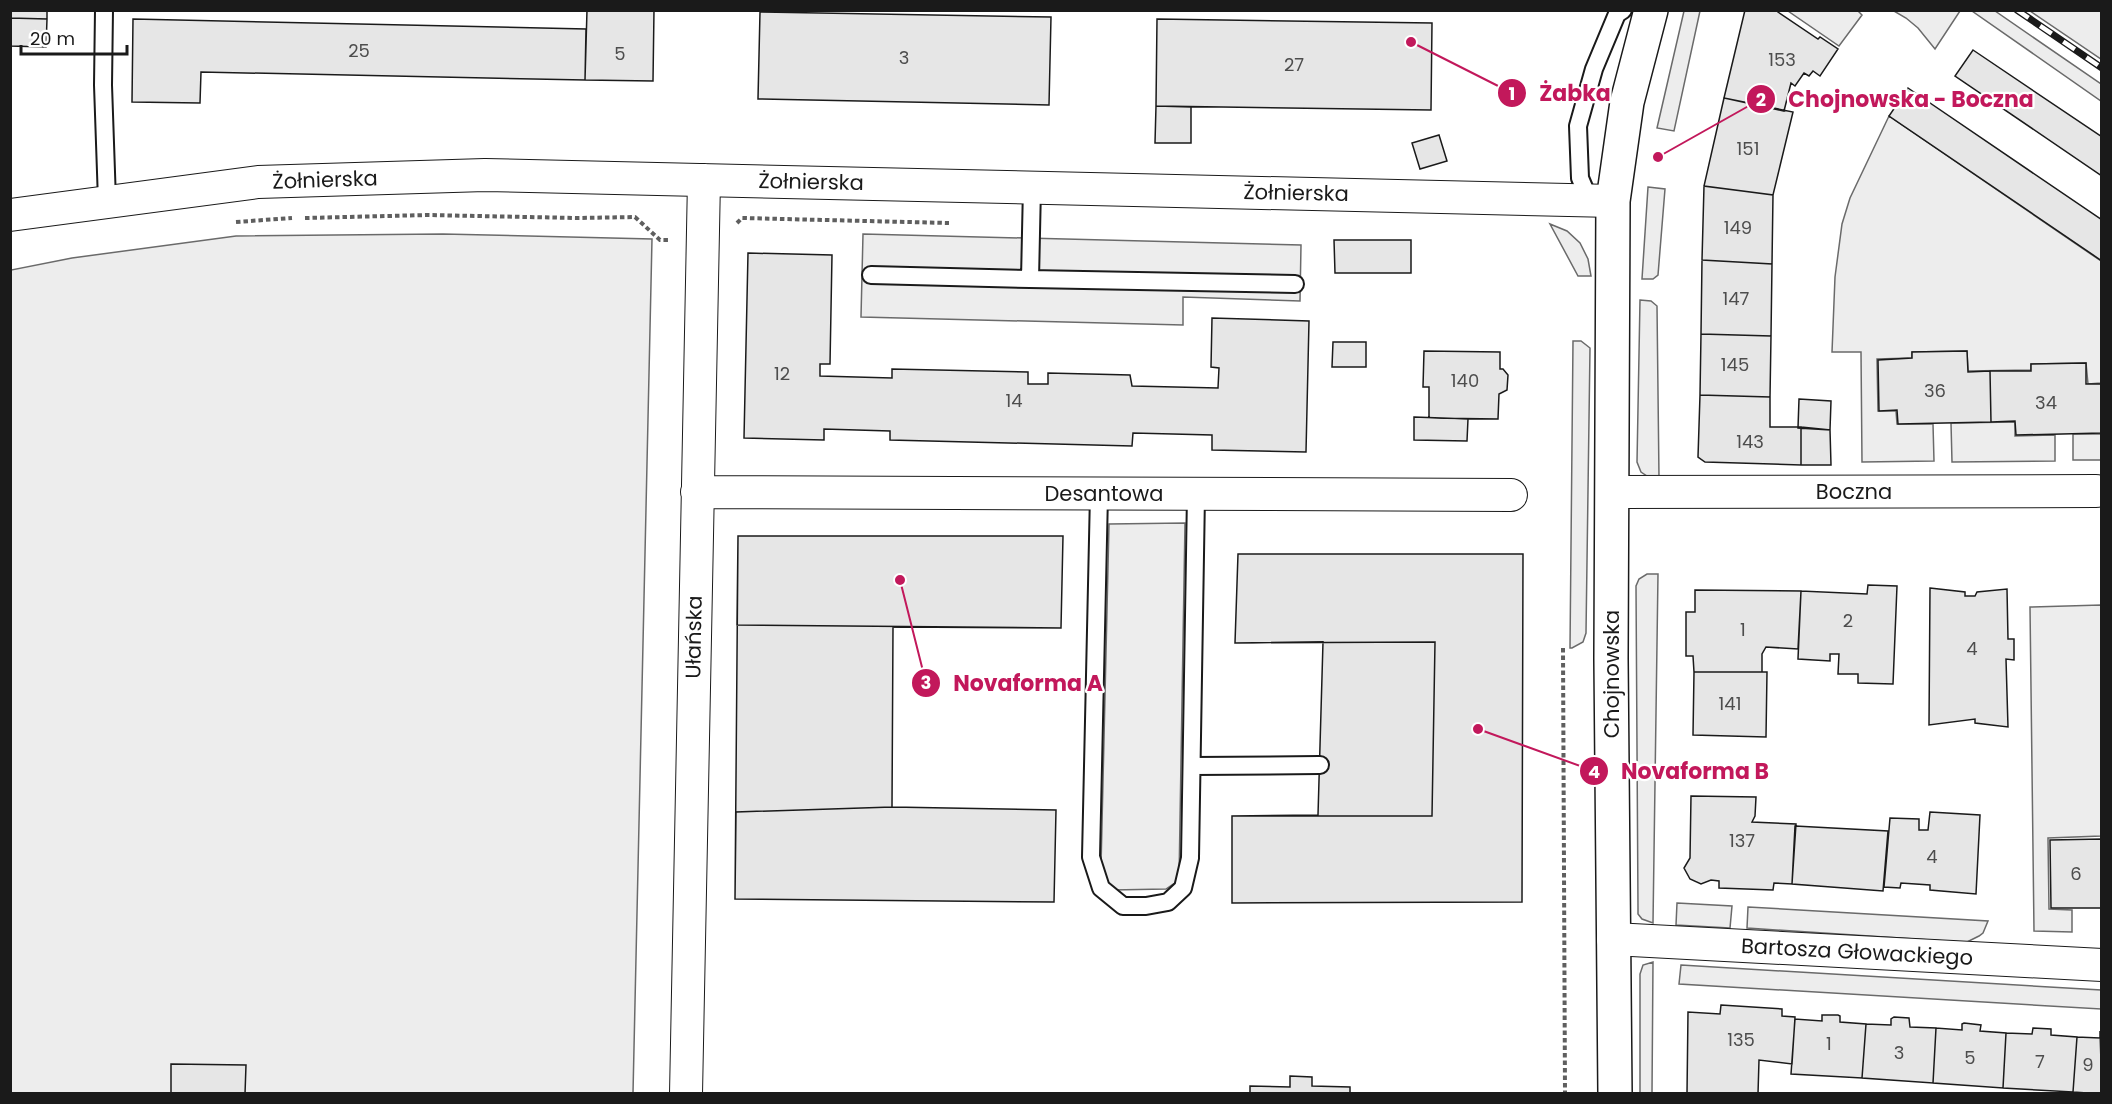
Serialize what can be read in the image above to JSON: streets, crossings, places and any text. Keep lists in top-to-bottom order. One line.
{"streets":{"main road":["Chojnowska"],"street":["Żołnierska","Boczna","Desantowa","Ułańska","Bartosza Głowackiego"]},"crossings":[["Żołnierska","Ułańska"],["Żołnierska","Chojnowska"],["Boczna","Chojnowska"],["Desantowa","Ułańska"],["Chojnowska","Bartosza Głowackiego"]],"places":["Żabka","Chojnowska - Boczna","Novaforma A","Novaforma B"],"house_numbers":["25","5","3","153","27","151","149","147","145","12","140","36","14","34","143","2","1","4","141","137","4","6","135","1","3","5","7","9"],"scale_bar":"20 m"}
